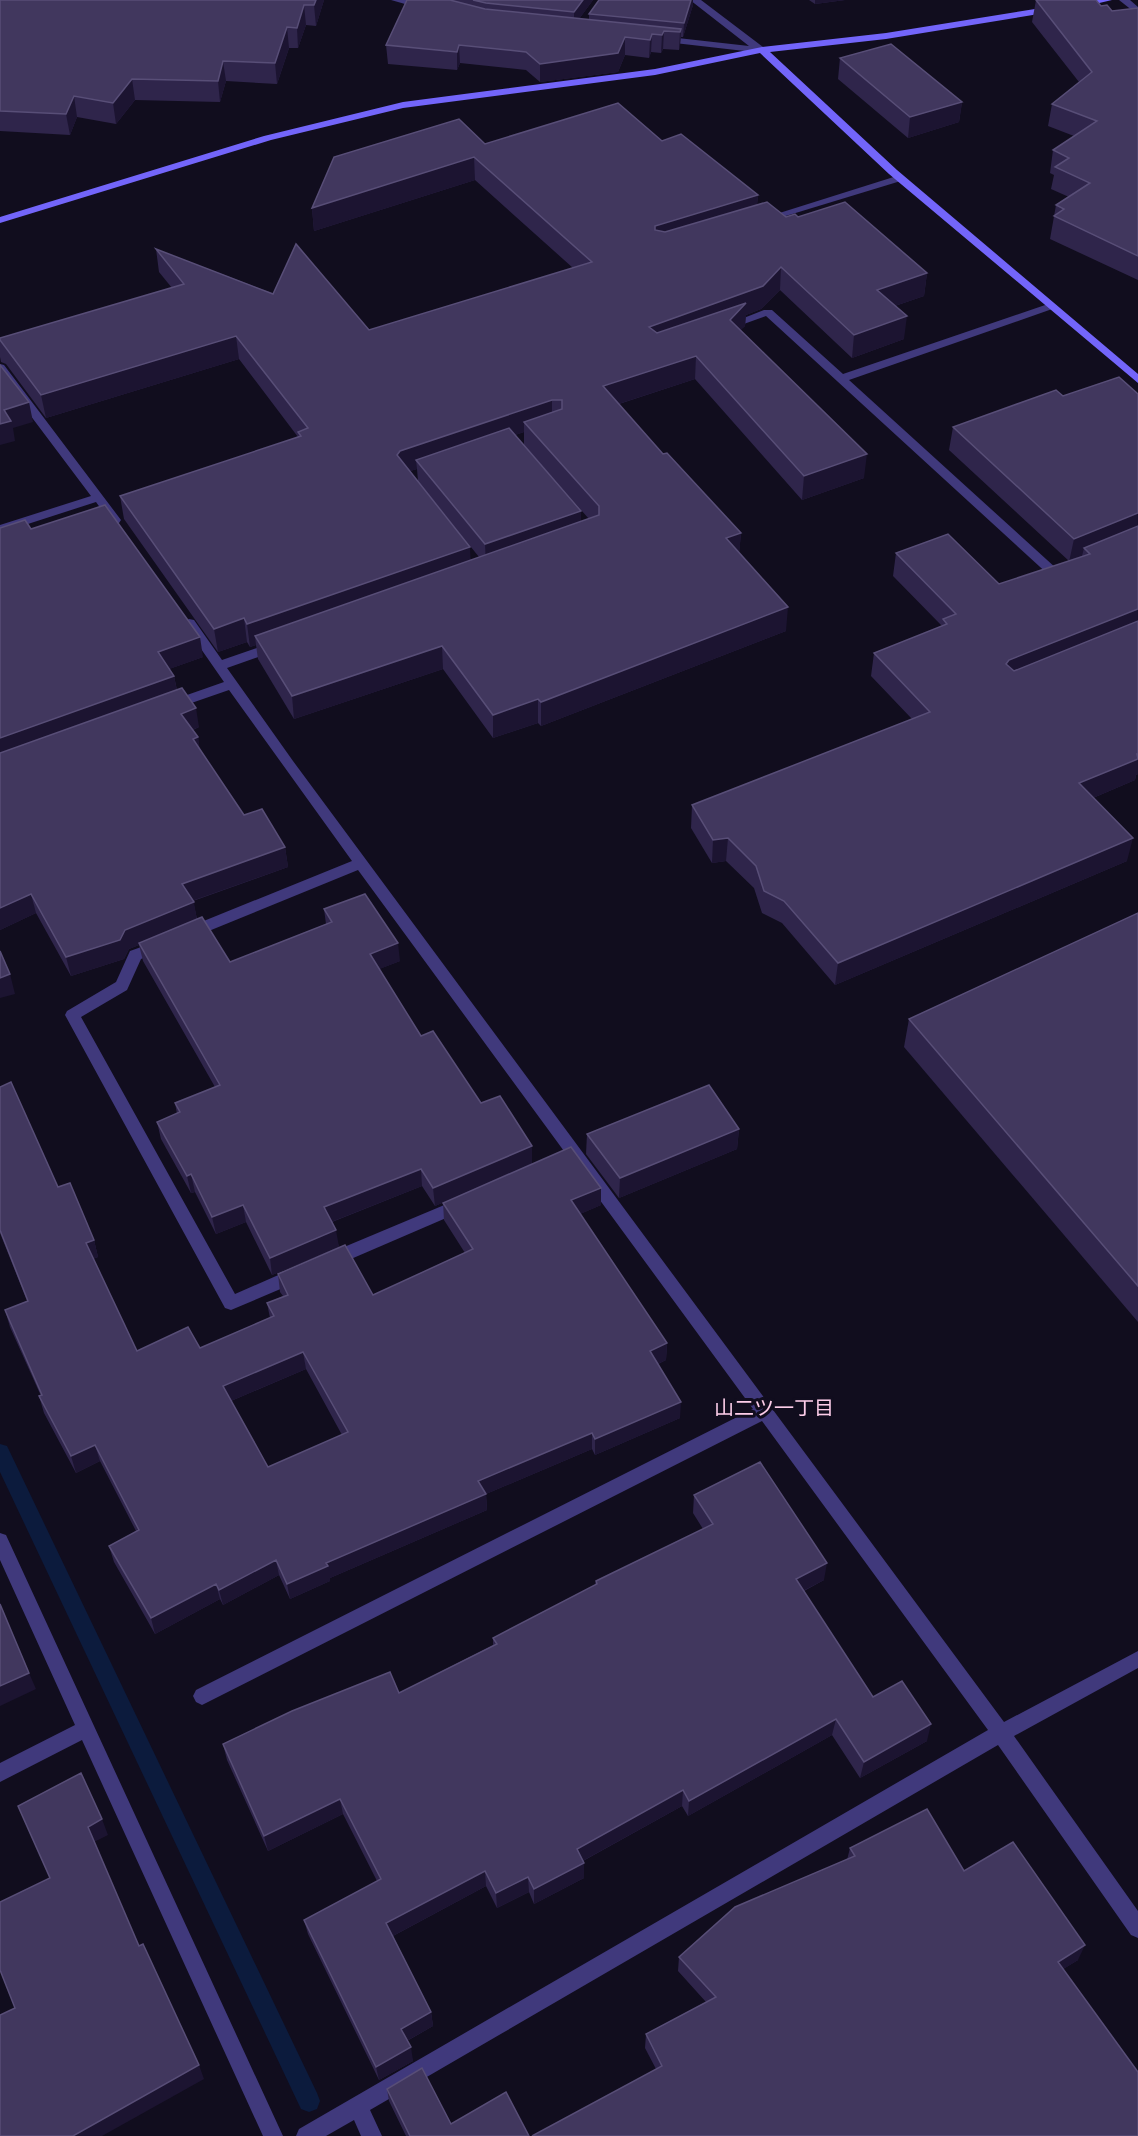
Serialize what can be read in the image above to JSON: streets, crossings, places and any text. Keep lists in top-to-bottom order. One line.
{"districts":["山二ツ一丁目"]}
